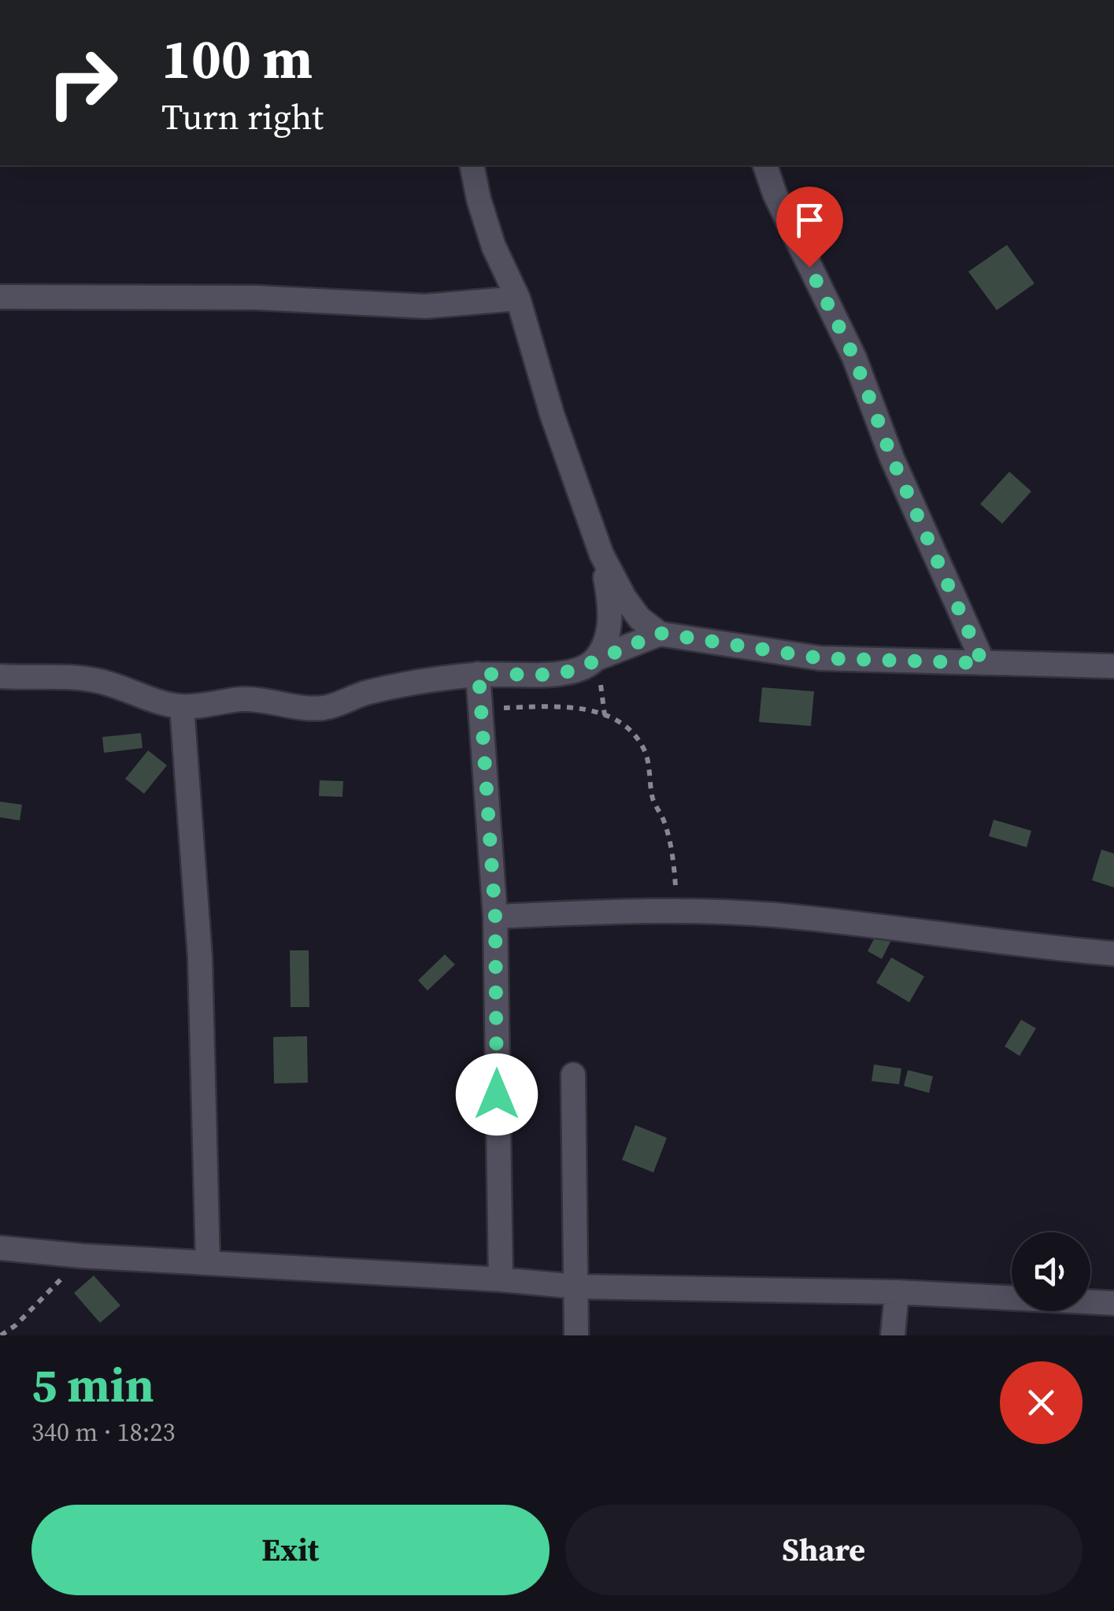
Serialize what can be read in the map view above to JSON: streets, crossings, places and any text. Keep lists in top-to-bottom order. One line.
{"page":{"turn":["100 m","Turn right"],"heading":["5 min","340 m · 18:23"],"buttons":["Exit","Share"]}}
